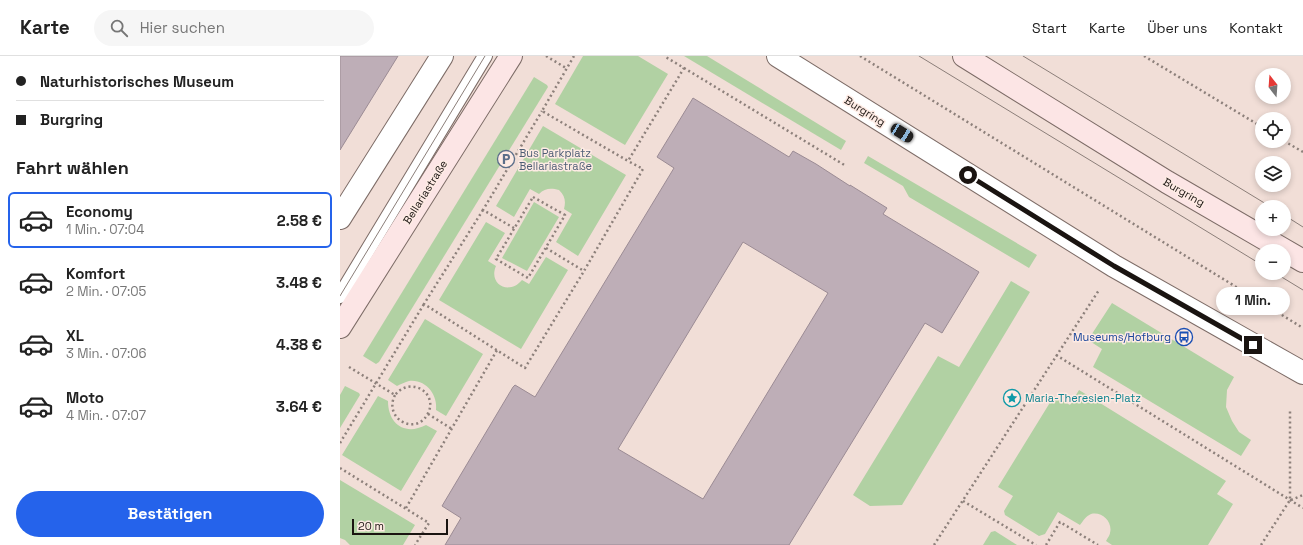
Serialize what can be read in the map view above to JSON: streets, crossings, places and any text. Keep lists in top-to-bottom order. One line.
{"streets":{"main road":["Burgring","Bellariastraße"]},"places":{"parking":["Bus Parkplatz Bellariastraße"],"bus stop":["Museums/Hofburg"],"place":["Maria-Theresien-Platz"]},"scale_bar":"20 m","north":"top","page":{"header":"Karte","search":"Hier suchen","nav":["Start","Karte","Über uns","Kontakt"],"banner":["Naturhistorisches Museum","Burgring"],"map_buttons":["+","−"],"heading":"Fahrt wählen","list":[{"name":"Economy","note":"1 Min. · 07:04","value":"2.58 €"},{"name":"Komfort","note":"2 Min. · 07:05","value":"3.48 €"},{"name":"XL","note":"3 Min. · 07:06","value":"4.38 €"},{"name":"Moto","note":"4 Min. · 07:07","value":"3.64 €"}],"bubble":"1 Min.","buttons":"Bestätigen","scale":"20 m"}}
